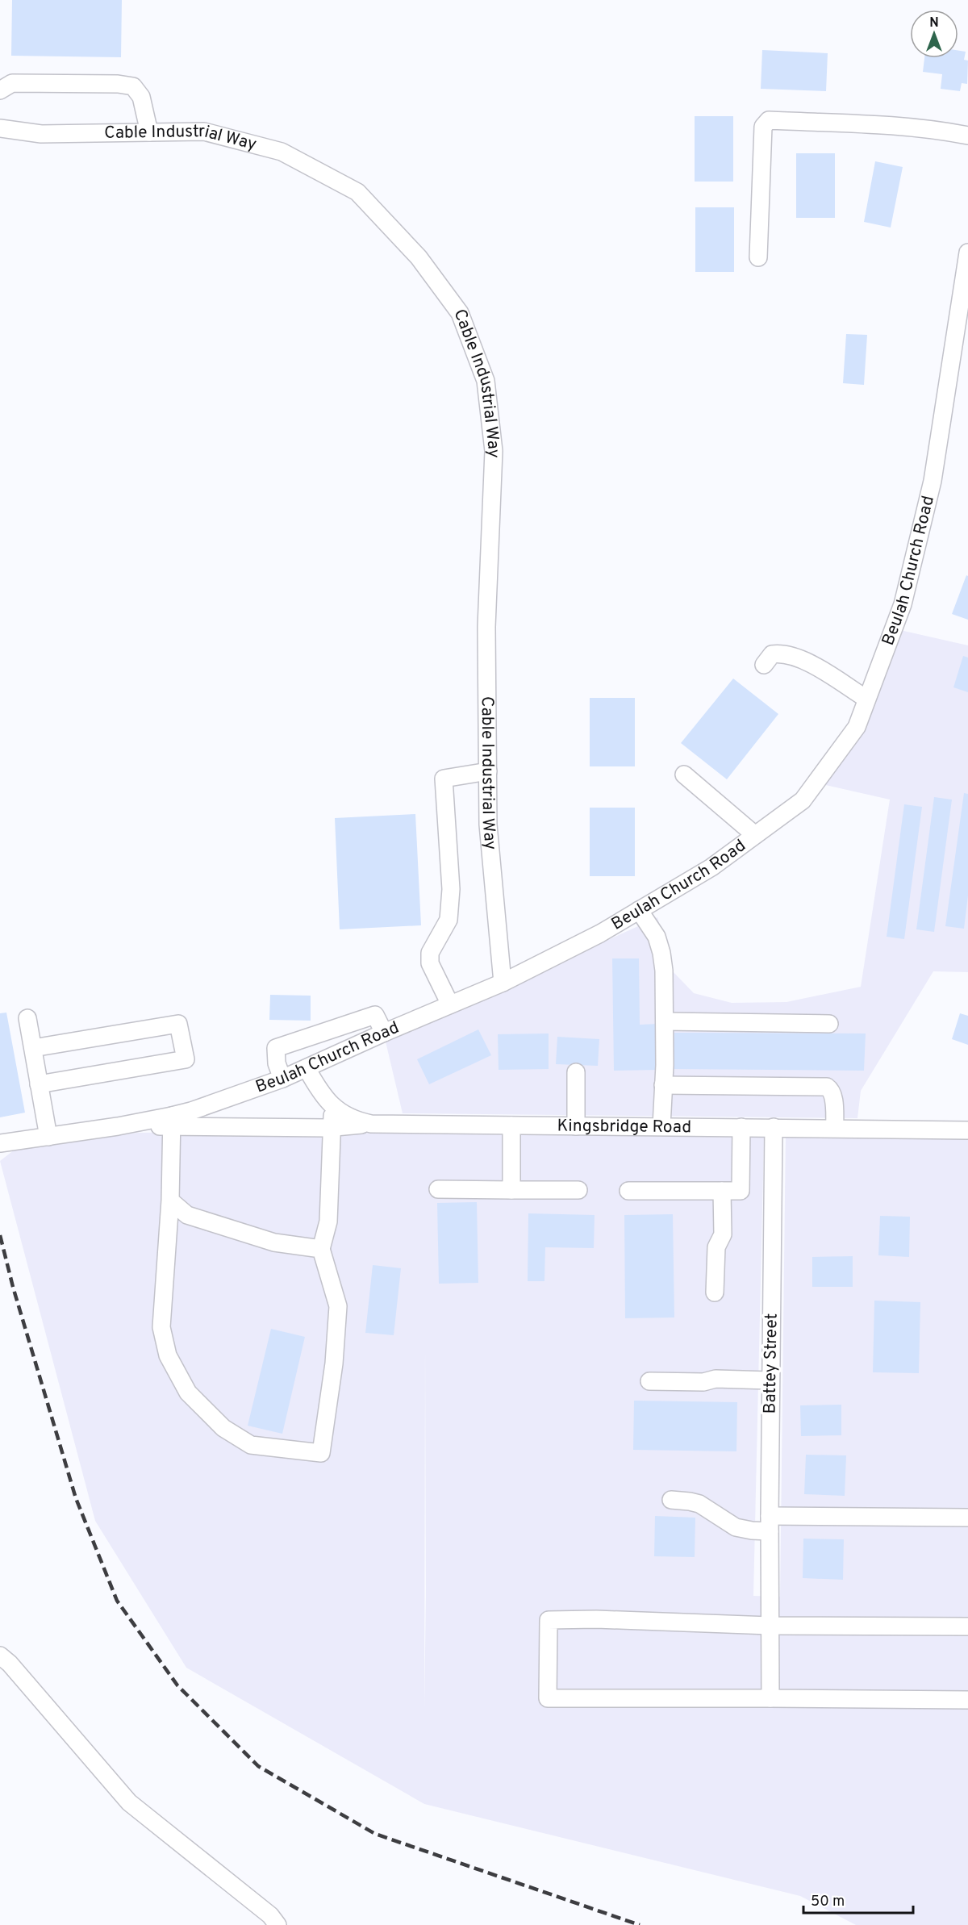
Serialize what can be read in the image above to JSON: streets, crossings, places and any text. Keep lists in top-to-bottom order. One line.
{"streets":{"street":["Cable Industrial Way","Beulah Church Road","Kingsbridge Road","Battey Street"]},"crossings":[["Cable Industrial Way","Beulah Church Road"],["Beulah Church Road","Kingsbridge Road"],["Kingsbridge Road","Battey Street"]],"scale_bar":"50 m","north":"top"}
